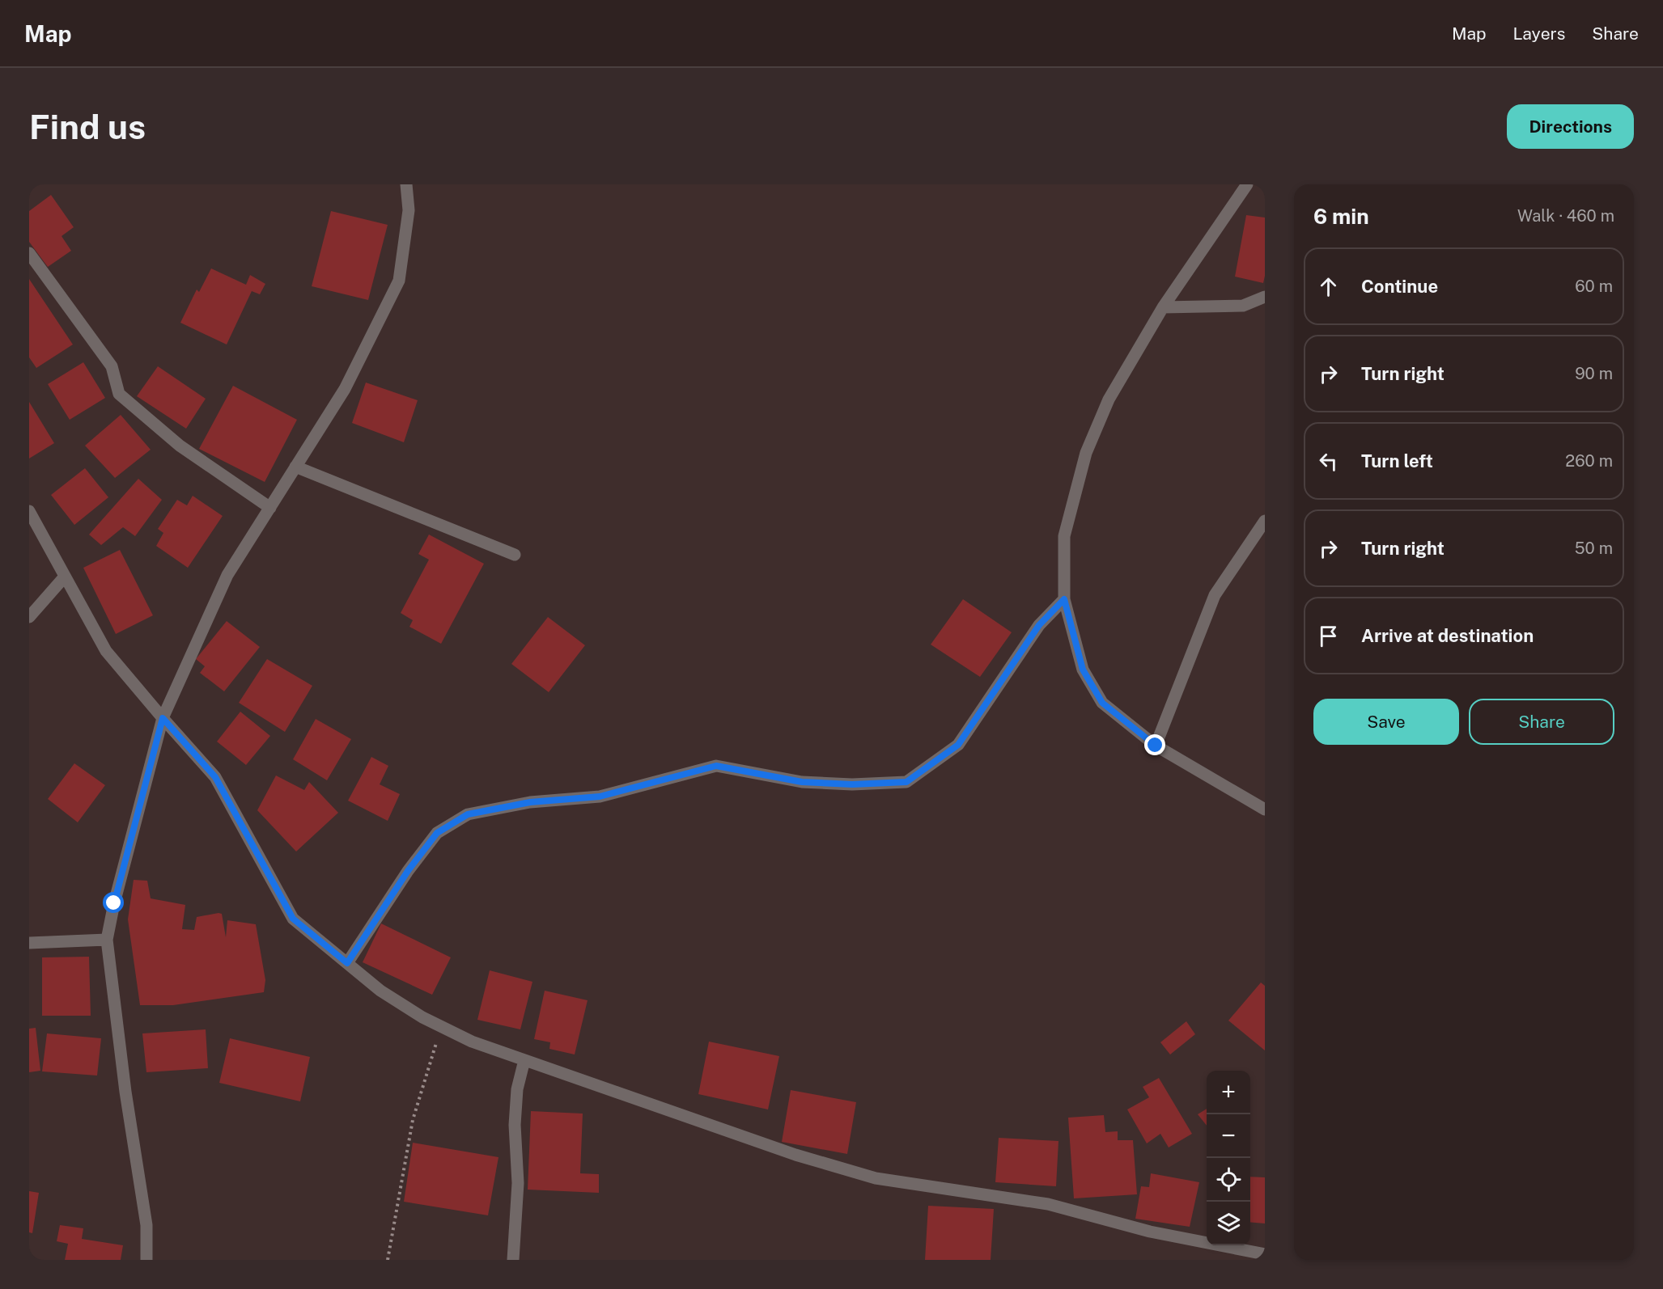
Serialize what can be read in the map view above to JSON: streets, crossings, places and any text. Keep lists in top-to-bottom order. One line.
{"page":{"header":"Map","nav":["Map","Layers","Share"],"buttons":["Directions",["Save","Share"]],"title":"Find us","heading":["6 min","Walk · 460 m"],"list":[["Continue","60 m"],["Turn right","90 m"],["Turn left","260 m"],["Turn right","50 m"],"Arrive at destination"],"map_buttons":["+","−"]}}
